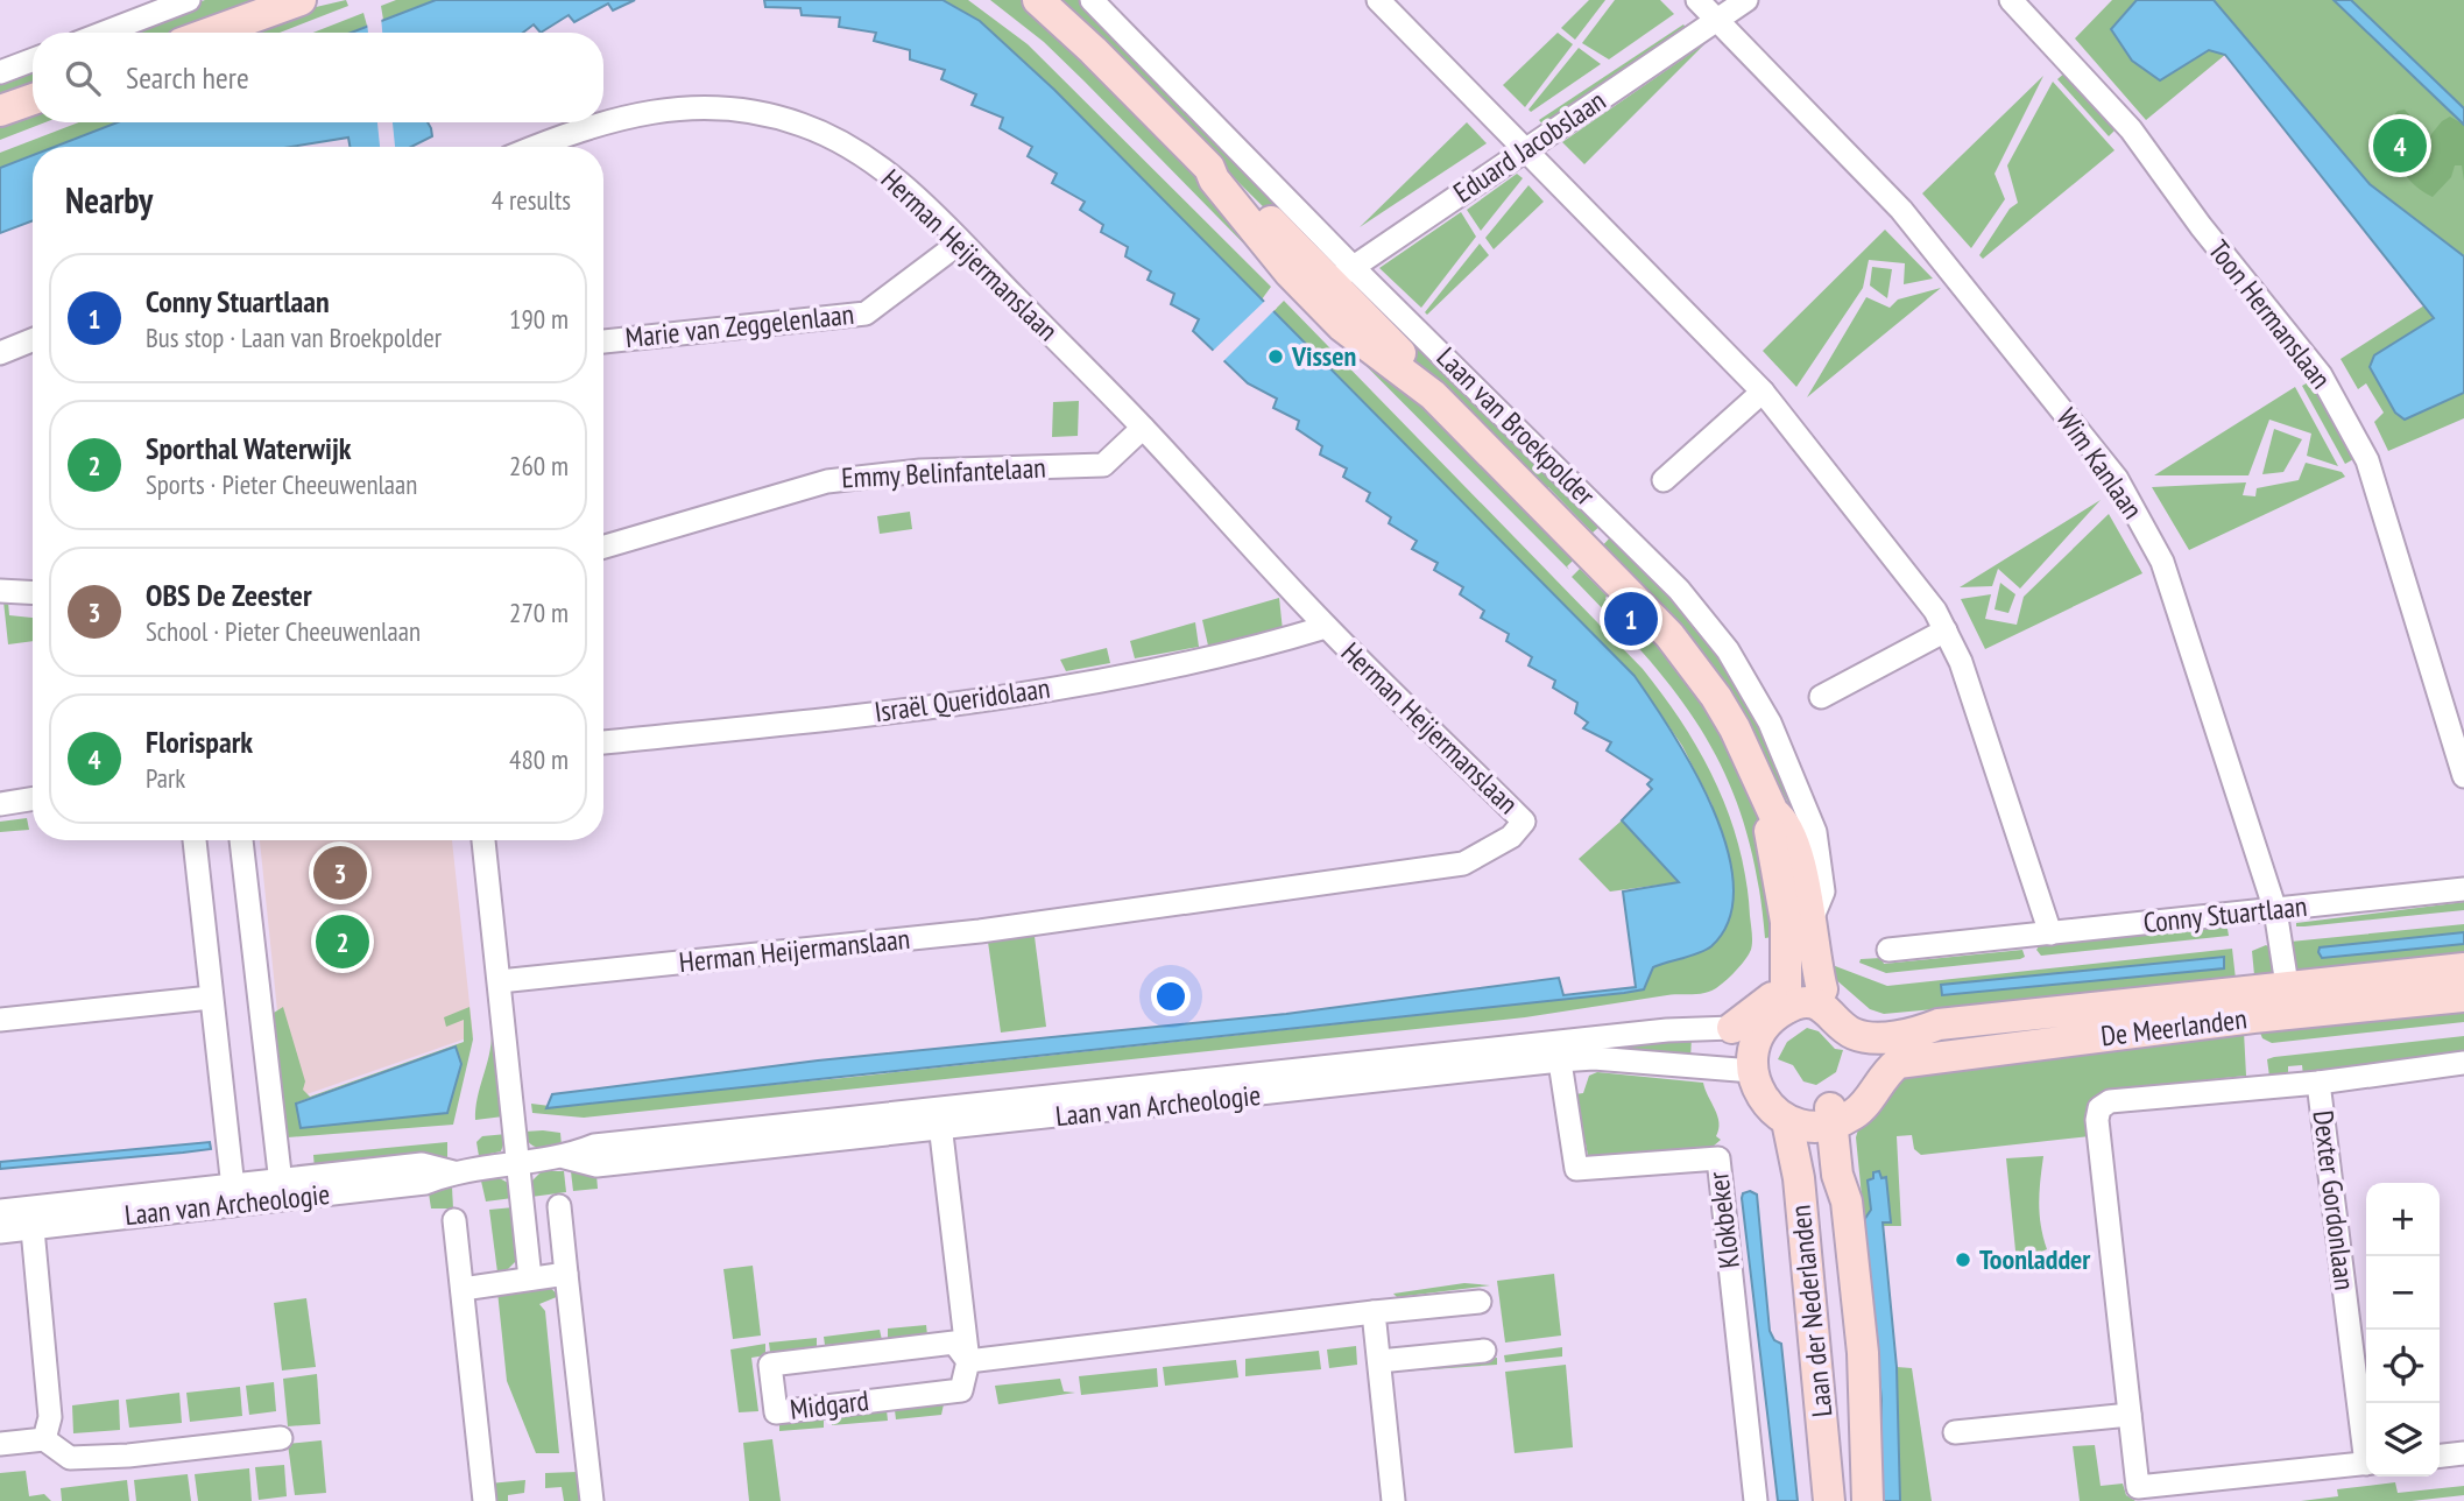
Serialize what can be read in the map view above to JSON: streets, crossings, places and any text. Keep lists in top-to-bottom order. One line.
{"streets":{"main road":["Laan van Broekpolder","De Meerlanden","Laan der Nederlanden"],"street":["Eduard Jacobslaan","Herman Heijermanslaan","Toon Hermanslaan","Marie van Zeggelenlaan","Wim Kanlaan","Emmy Belinfantelaan","Israël Queridolaan","Conny Stuartlaan","Laan van Archeologie","Dexter Gordonlaan","Klokbeker","Midgard"]},"crossings":[["Eduard Jacobslaan","Laan van Broekpolder"],["Eduard Jacobslaan","Wim Kanlaan"],["Herman Heijermanslaan","Marie van Zeggelenlaan"],["Herman Heijermanslaan","Emmy Belinfantelaan"],["Herman Heijermanslaan","Israël Queridolaan"],["Wim Kanlaan","Conny Stuartlaan"],["Wim Kanlaan","De Meerlanden"],["De Meerlanden","Laan der Nederlanden"],["Laan van Archeologie","Klokbeker"]],"places":["Vissen","Toonladder"],"page":{"search":"Search here","pins":["4","1","3","2"],"heading":["Nearby","4 results"],"list":[{"mark":"1","name":"Conny Stuartlaan","note":"Bus stop · Laan van Broekpolder","value":"190 m"},{"mark":"2","name":"Sporthal Waterwijk","note":"Sports · Pieter Cheeuwenlaan","value":"260 m"},{"mark":"3","name":"OBS De Zeester","note":"School · Pieter Cheeuwenlaan","value":"270 m"},{"mark":"4","name":"Florispark","note":"Park","value":"480 m"}],"map_buttons":["+","−"]}}
